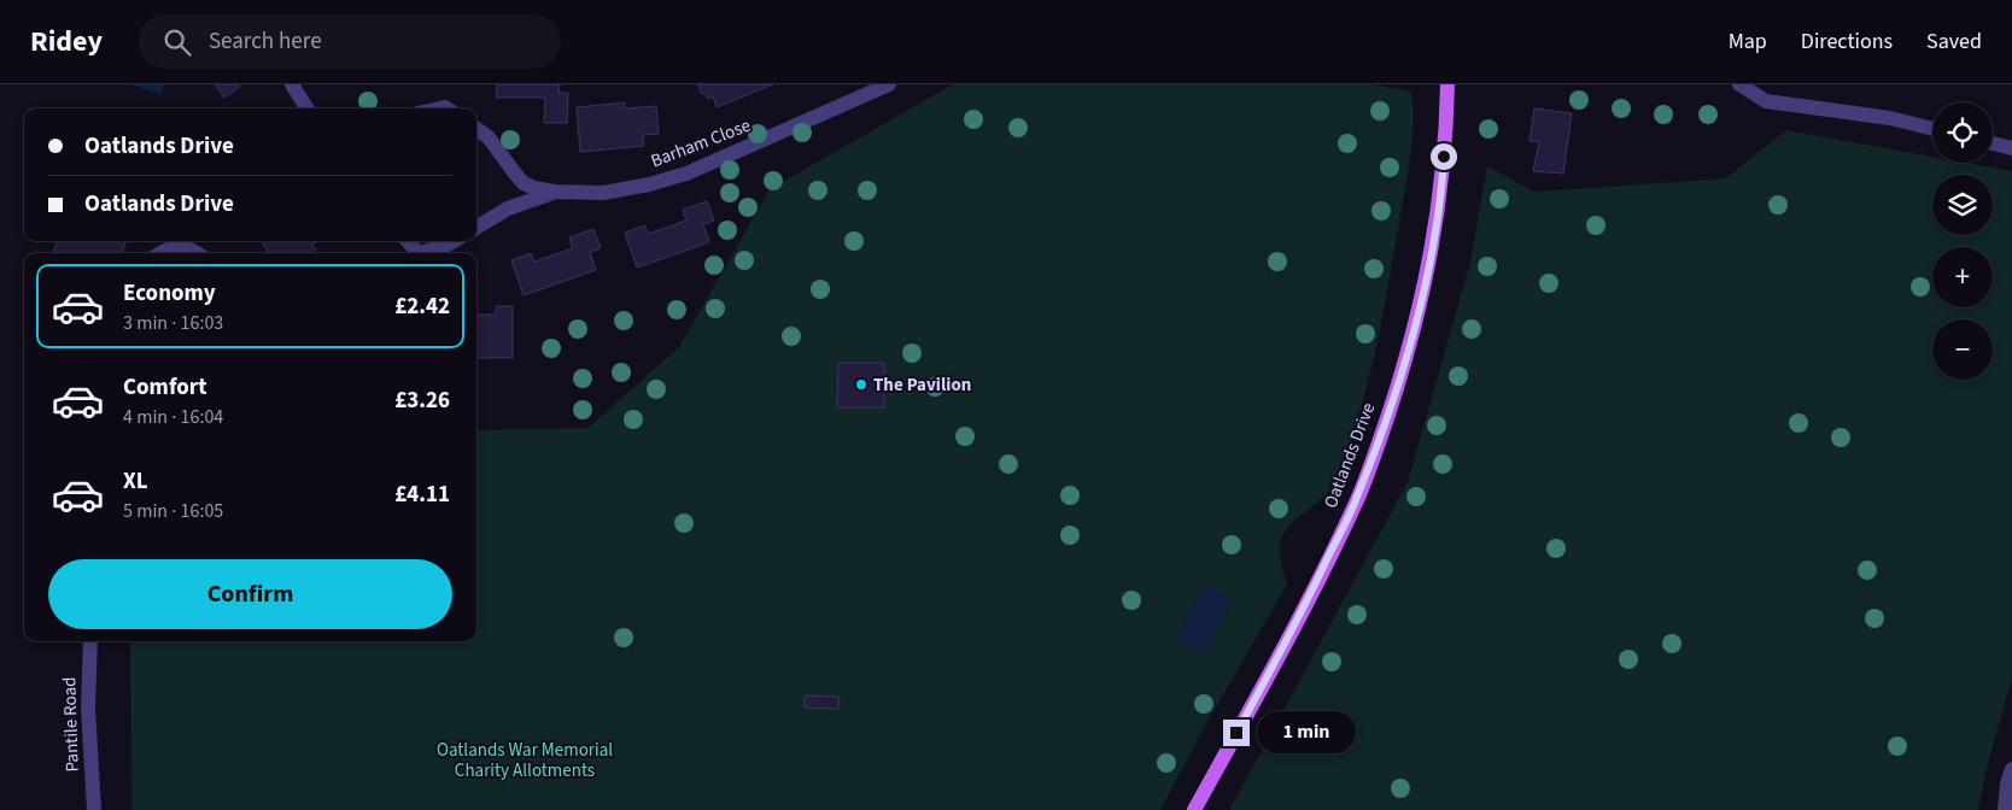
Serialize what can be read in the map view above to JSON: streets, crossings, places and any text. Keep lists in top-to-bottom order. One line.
{"streets":{"main road":["Oatlands Drive"],"street":["Barham Close","Pantile Road"]},"parks":["Oatlands War Memorial Charity Allotments"],"places":["The Pavilion"],"page":{"header":"Ridey","search":"Search here","nav":["Map","Directions","Saved"],"map_buttons":["+","−"],"banner":["Oatlands Drive","Oatlands Drive"],"list":[{"name":"Economy","note":"3 min · 16:03","value":"£2.42"},{"name":"Comfort","note":"4 min · 16:04","value":"£3.26"},{"name":"XL","note":"5 min · 16:05","value":"£4.11"}],"buttons":"Confirm","bubble":"1 min"}}
